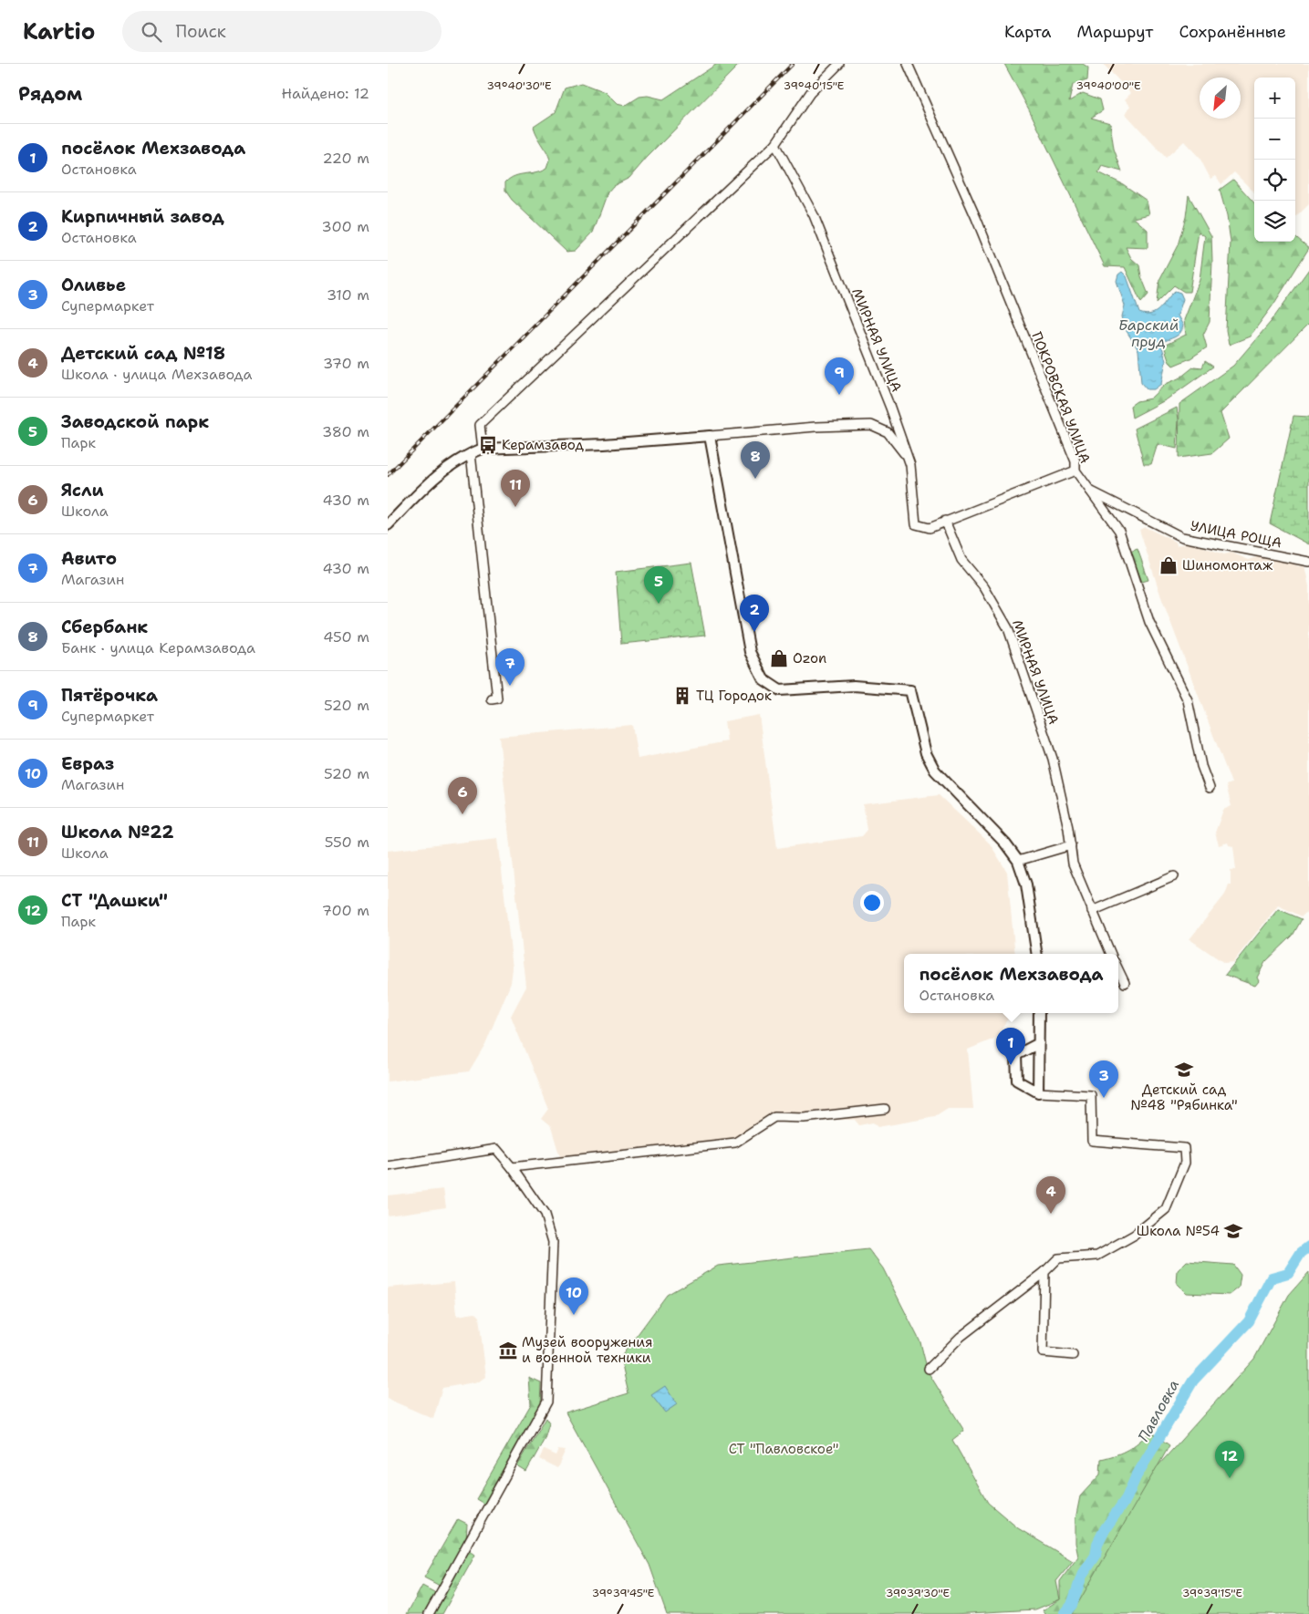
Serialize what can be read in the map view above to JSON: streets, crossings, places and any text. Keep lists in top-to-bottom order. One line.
{"streets":{"street":["МИРНАЯ УЛИЦА","ПОКРОВСКАЯ УЛИЦА","УЛИЦА РОЩА"]},"crossings":[["МИРНАЯ УЛИЦА","ПОКРОВСКАЯ УЛИЦА"],["ПОКРОВСКАЯ УЛИЦА","УЛИЦА РОЩА"]],"water":["Барский пруд","Павловка"],"parks":["СТ \"Павловское\""],"places":{"bus stop":["Керамзавод"],"shop":["Шиномонтаж","Ozon"],"building":["ТЦ Городок"],"school or university":["Детский сад №48 \"Рябинка\"","Школа №54"],"museum":["Музей вооружения и военной техники"]},"north":"bottom left","page":{"header":"Kartio","search":"Поиск","nav":["Карта","Маршрут","Сохранённые"],"heading":["Рядом","Найдено: 12"],"map_buttons":["+","−"],"list":[{"mark":"1","name":"посёлок Мехзавода","note":"Остановка","value":"220 m"},{"mark":"2","name":"Кирпичный завод","note":"Остановка","value":"300 m"},{"mark":"3","name":"Оливье","note":"Супермаркет","value":"310 m"},{"mark":"4","name":"Детский сад №18","note":"Школа · улица Мехзавода","value":"370 m"},{"mark":"5","name":"Заводской парк","note":"Парк","value":"380 m"},{"mark":"6","name":"Ясли","note":"Школа","value":"430 m"},{"mark":"7","name":"Авито","note":"Магазин","value":"430 m"},{"mark":"8","name":"Сбербанк","note":"Банк · улица Керамзавода","value":"450 m"},{"mark":"9","name":"Пятёрочка","note":"Супермаркет","value":"520 m"},{"mark":"10","name":"Евраз","note":"Магазин","value":"520 m"},{"mark":"11","name":"Школа №22","note":"Школа","value":"550 m"},{"mark":"12","name":"СТ \"Дашки\"","note":"Парк","value":"700 m"}],"pins":["9","8","11","5","2","7","6","1","3","4","10","12"],"popup":["посёлок Мехзавода","Остановка"]},"coordinates":["39°40'30\"E","39°40'15\"E","39°40'00\"E","39°39'45\"E","39°39'30\"E","39°39'15\"E"]}
